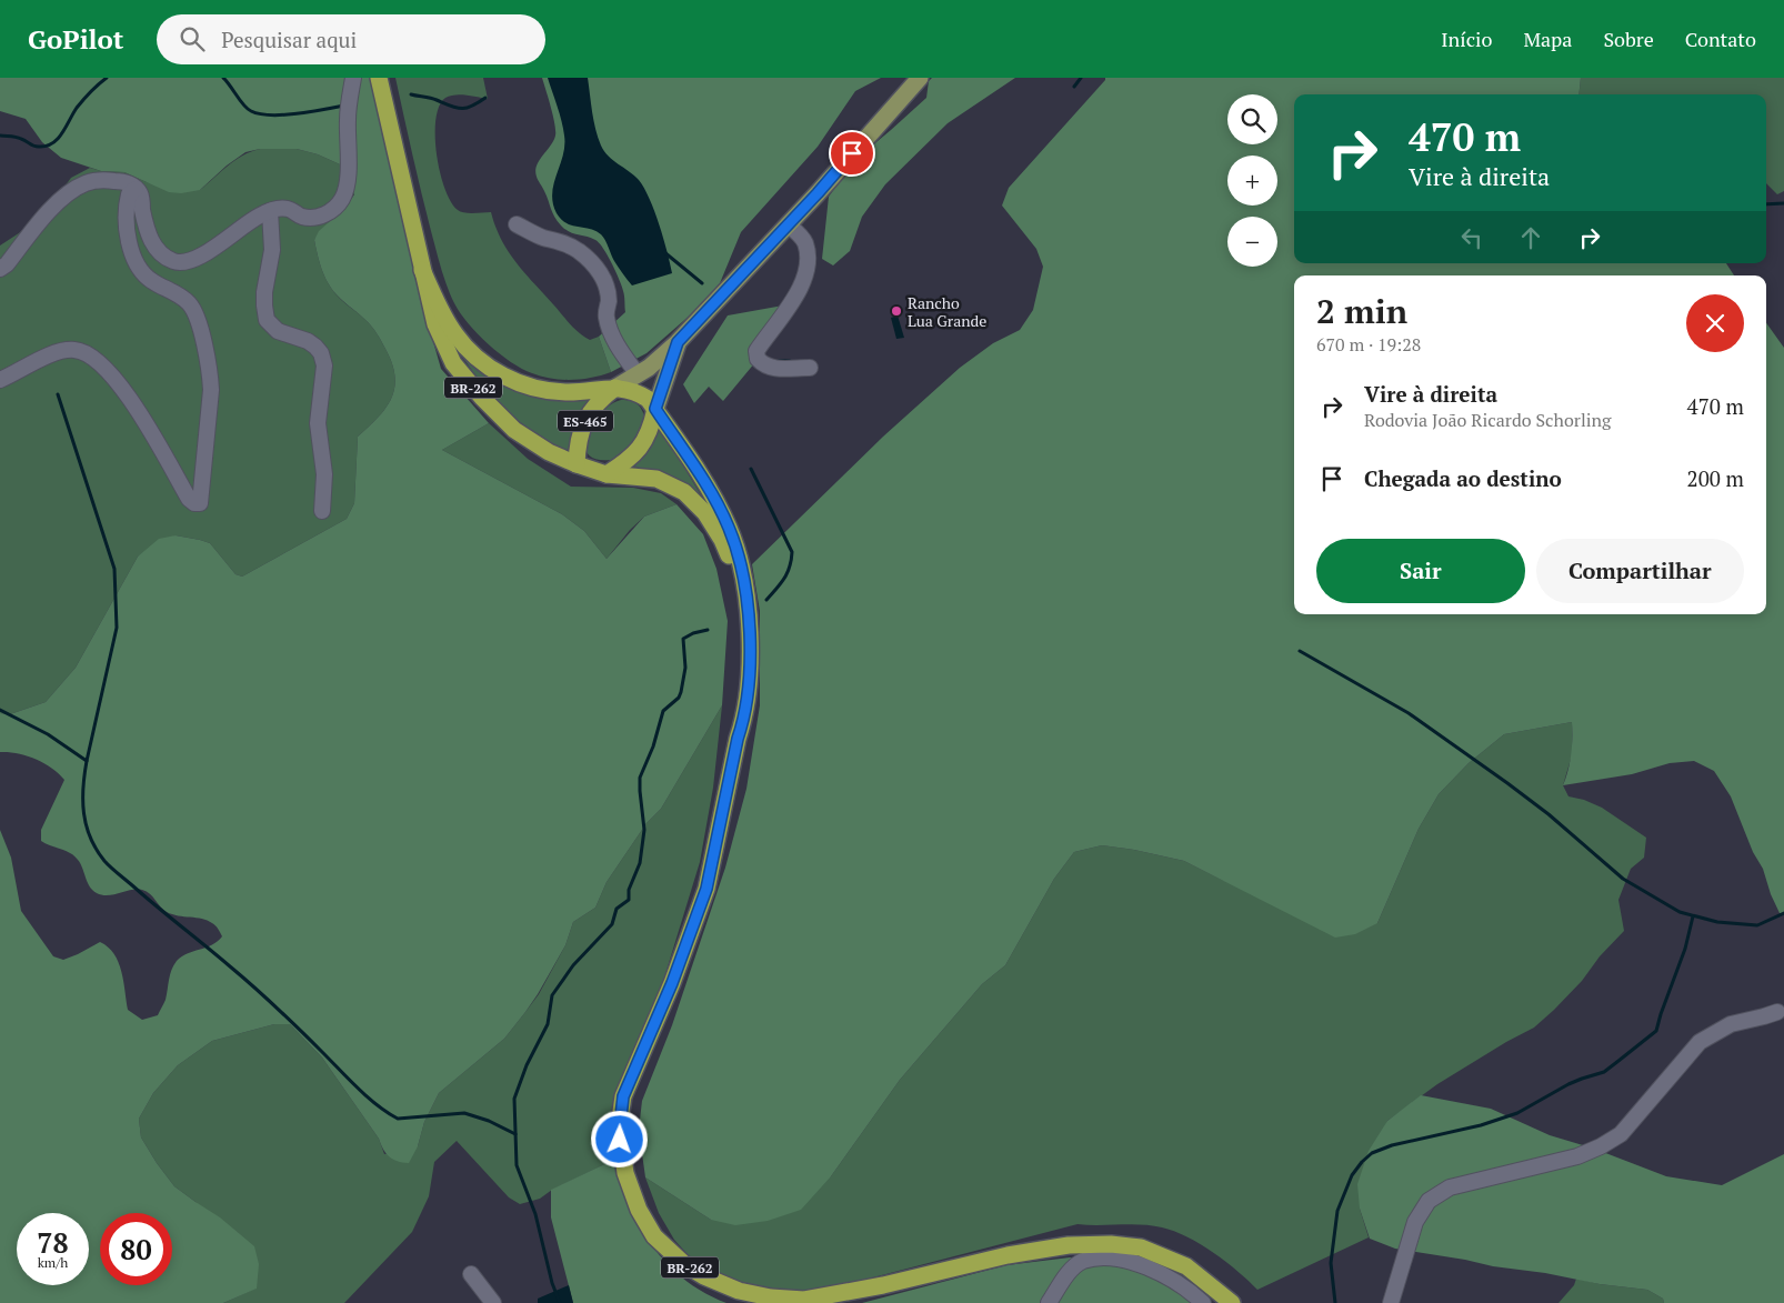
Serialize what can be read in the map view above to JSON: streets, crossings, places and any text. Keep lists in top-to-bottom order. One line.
{"streets":{"highway":["BR-262","ES-465"]},"crossings":[["BR-262","ES-465"]],"places":["Rancho Lua Grande"],"page":{"header":"GoPilot","search":"Pesquisar aqui","nav":["Início","Mapa","Sobre","Contato"],"map_buttons":["+","−"],"turn":["470 m","Vire à direita"],"heading":["2 min","670 m · 19:28"],"list":[{"name":"Vire à direita","note":"Rodovia João Ricardo Schorling","value":"470 m"},{"name":"Chegada ao destino","value":"200 m"}],"buttons":["Sair","Compartilhar"],"speed":"78 km/h","limit":"80"}}
